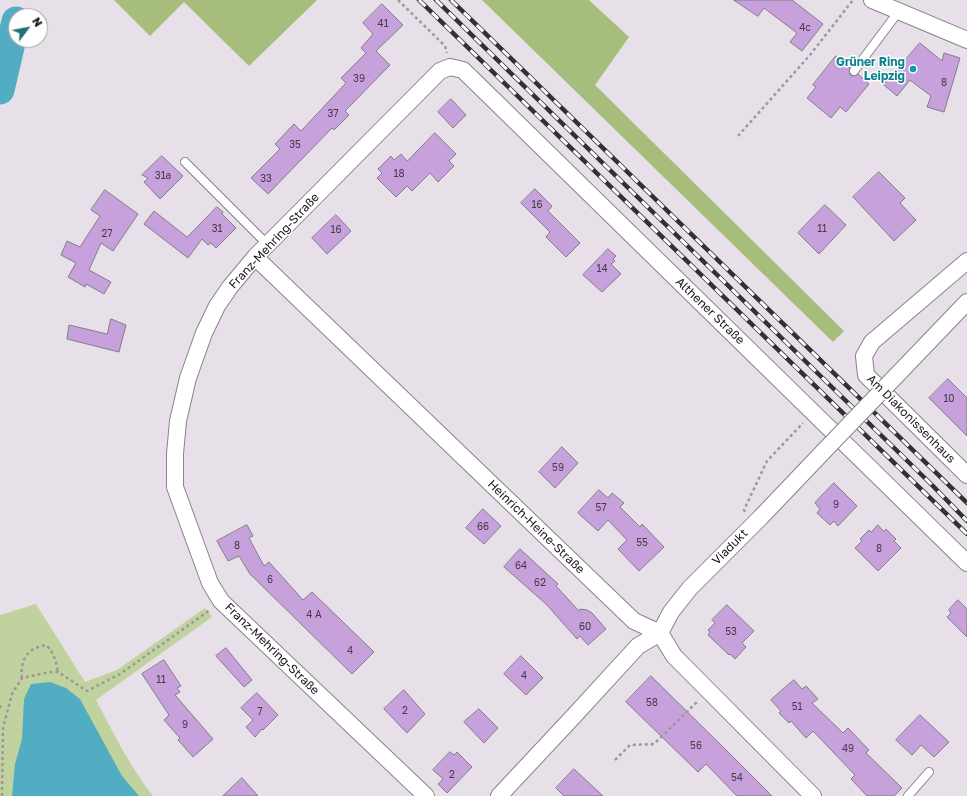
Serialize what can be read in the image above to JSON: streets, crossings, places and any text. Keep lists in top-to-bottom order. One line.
{"streets":{"street":["Franz-Mehring-Straße","Althener Straße","Am Diakonissenhaus","Heinrich-Heine-Straße","Viadukt"]},"crossings":[["Franz-Mehring-Straße","Althener Straße"],["Franz-Mehring-Straße","Heinrich-Heine-Straße"],["Heinrich-Heine-Straße","Viadukt"]],"places":["Grüner Ring Leipzig"],"house_numbers":["41","4c","39","8","37","35","18","31a","33","16","31","11","16","27","14","10","59","9","57","66","55","8","8","64","6","62","4 A","60","53","4","4","11","58","51","2","7","9","56","49","2","54"],"north":"top right"}
